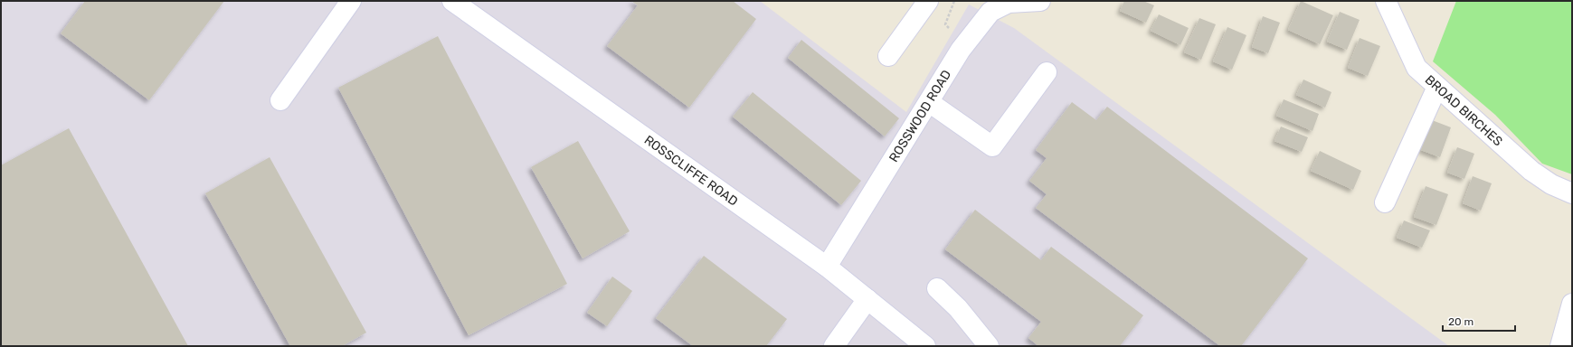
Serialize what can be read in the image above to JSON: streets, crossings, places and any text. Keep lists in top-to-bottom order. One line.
{"streets":{"street":["BROAD BIRCHES","ROSSWOOD ROAD","ROSSCLIFFE ROAD"]},"crossings":[["ROSSWOOD ROAD","ROSSCLIFFE ROAD"]],"scale_bar":"20 m"}
